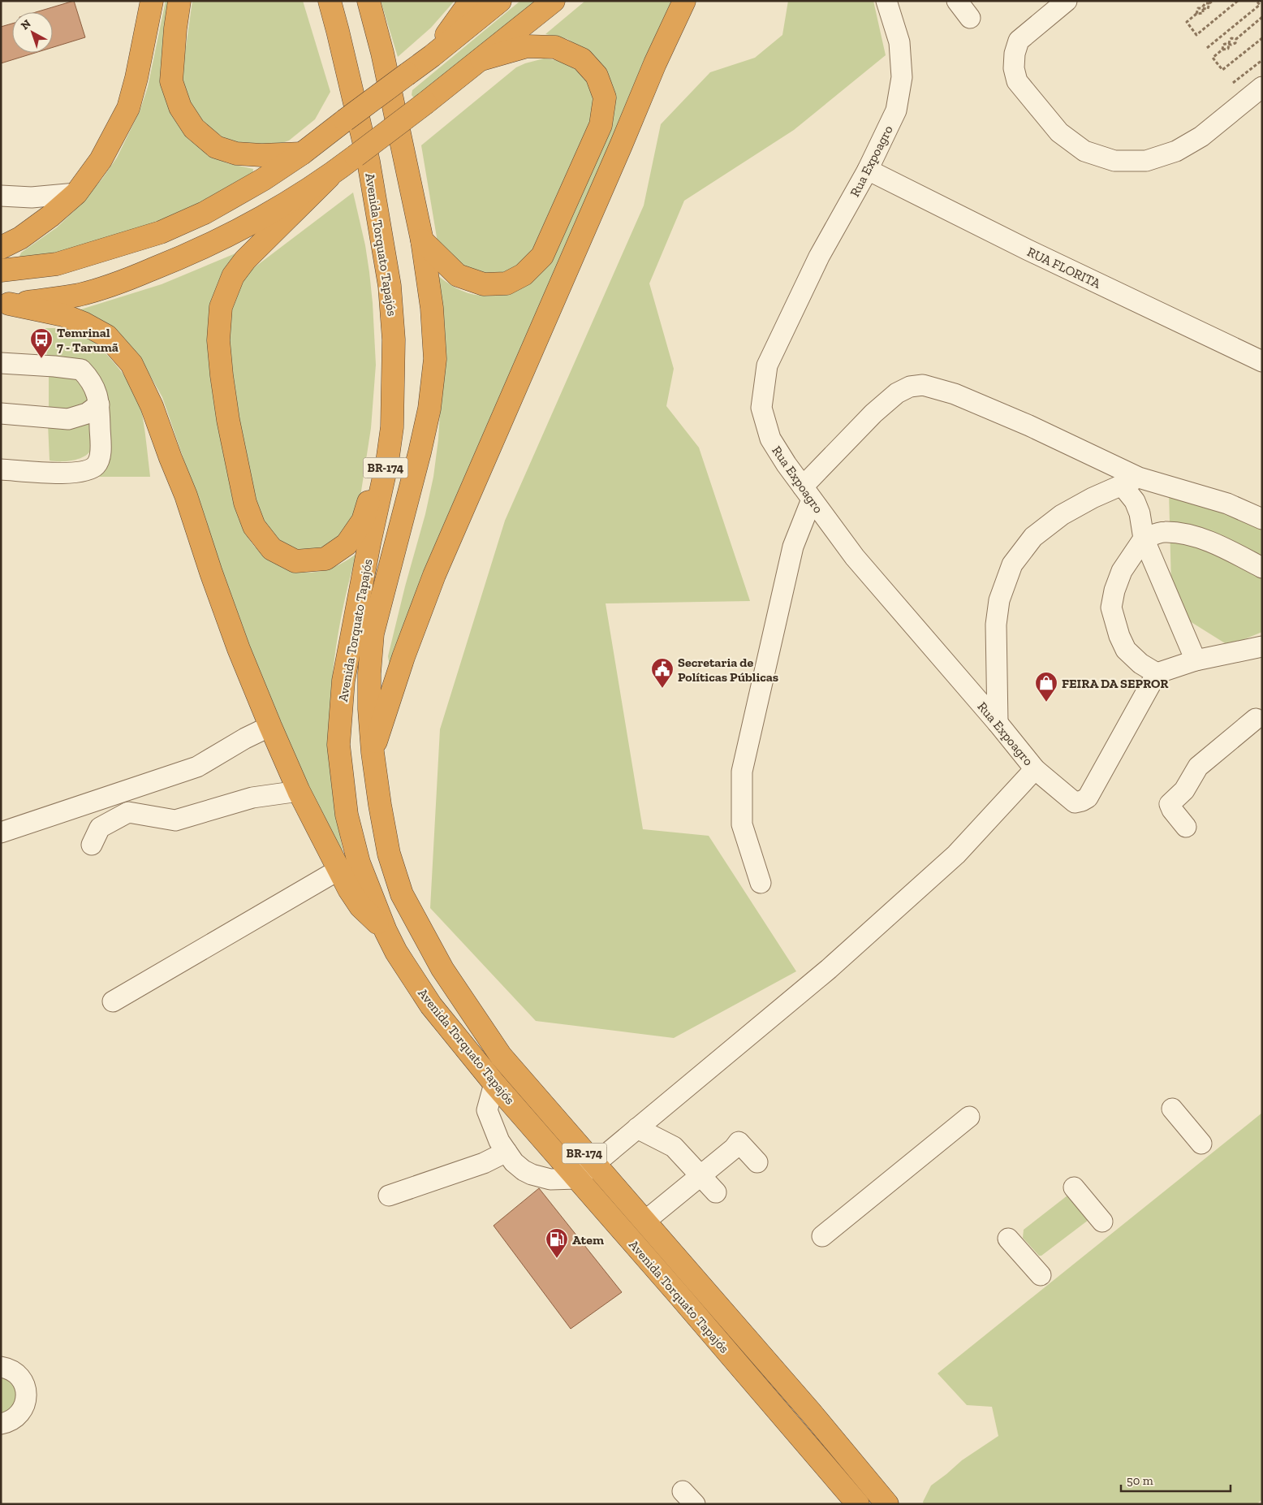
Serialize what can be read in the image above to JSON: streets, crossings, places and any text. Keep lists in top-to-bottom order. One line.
{"streets":{"highway":["Avenida Torquato Tapajós","BR-174"],"street":["Rua Expoagro","RUA FLORITA"]},"crossings":[["Rua Expoagro","RUA FLORITA"]],"places":{"bus stop":["Temrinal 7 - Tarumã"],"public building":["Secretaria de Políticas Públicas"],"shop":["FEIRA DA SEPROR"],"fuel station":["Atem"]},"scale_bar":"50 m","north":"top left"}
